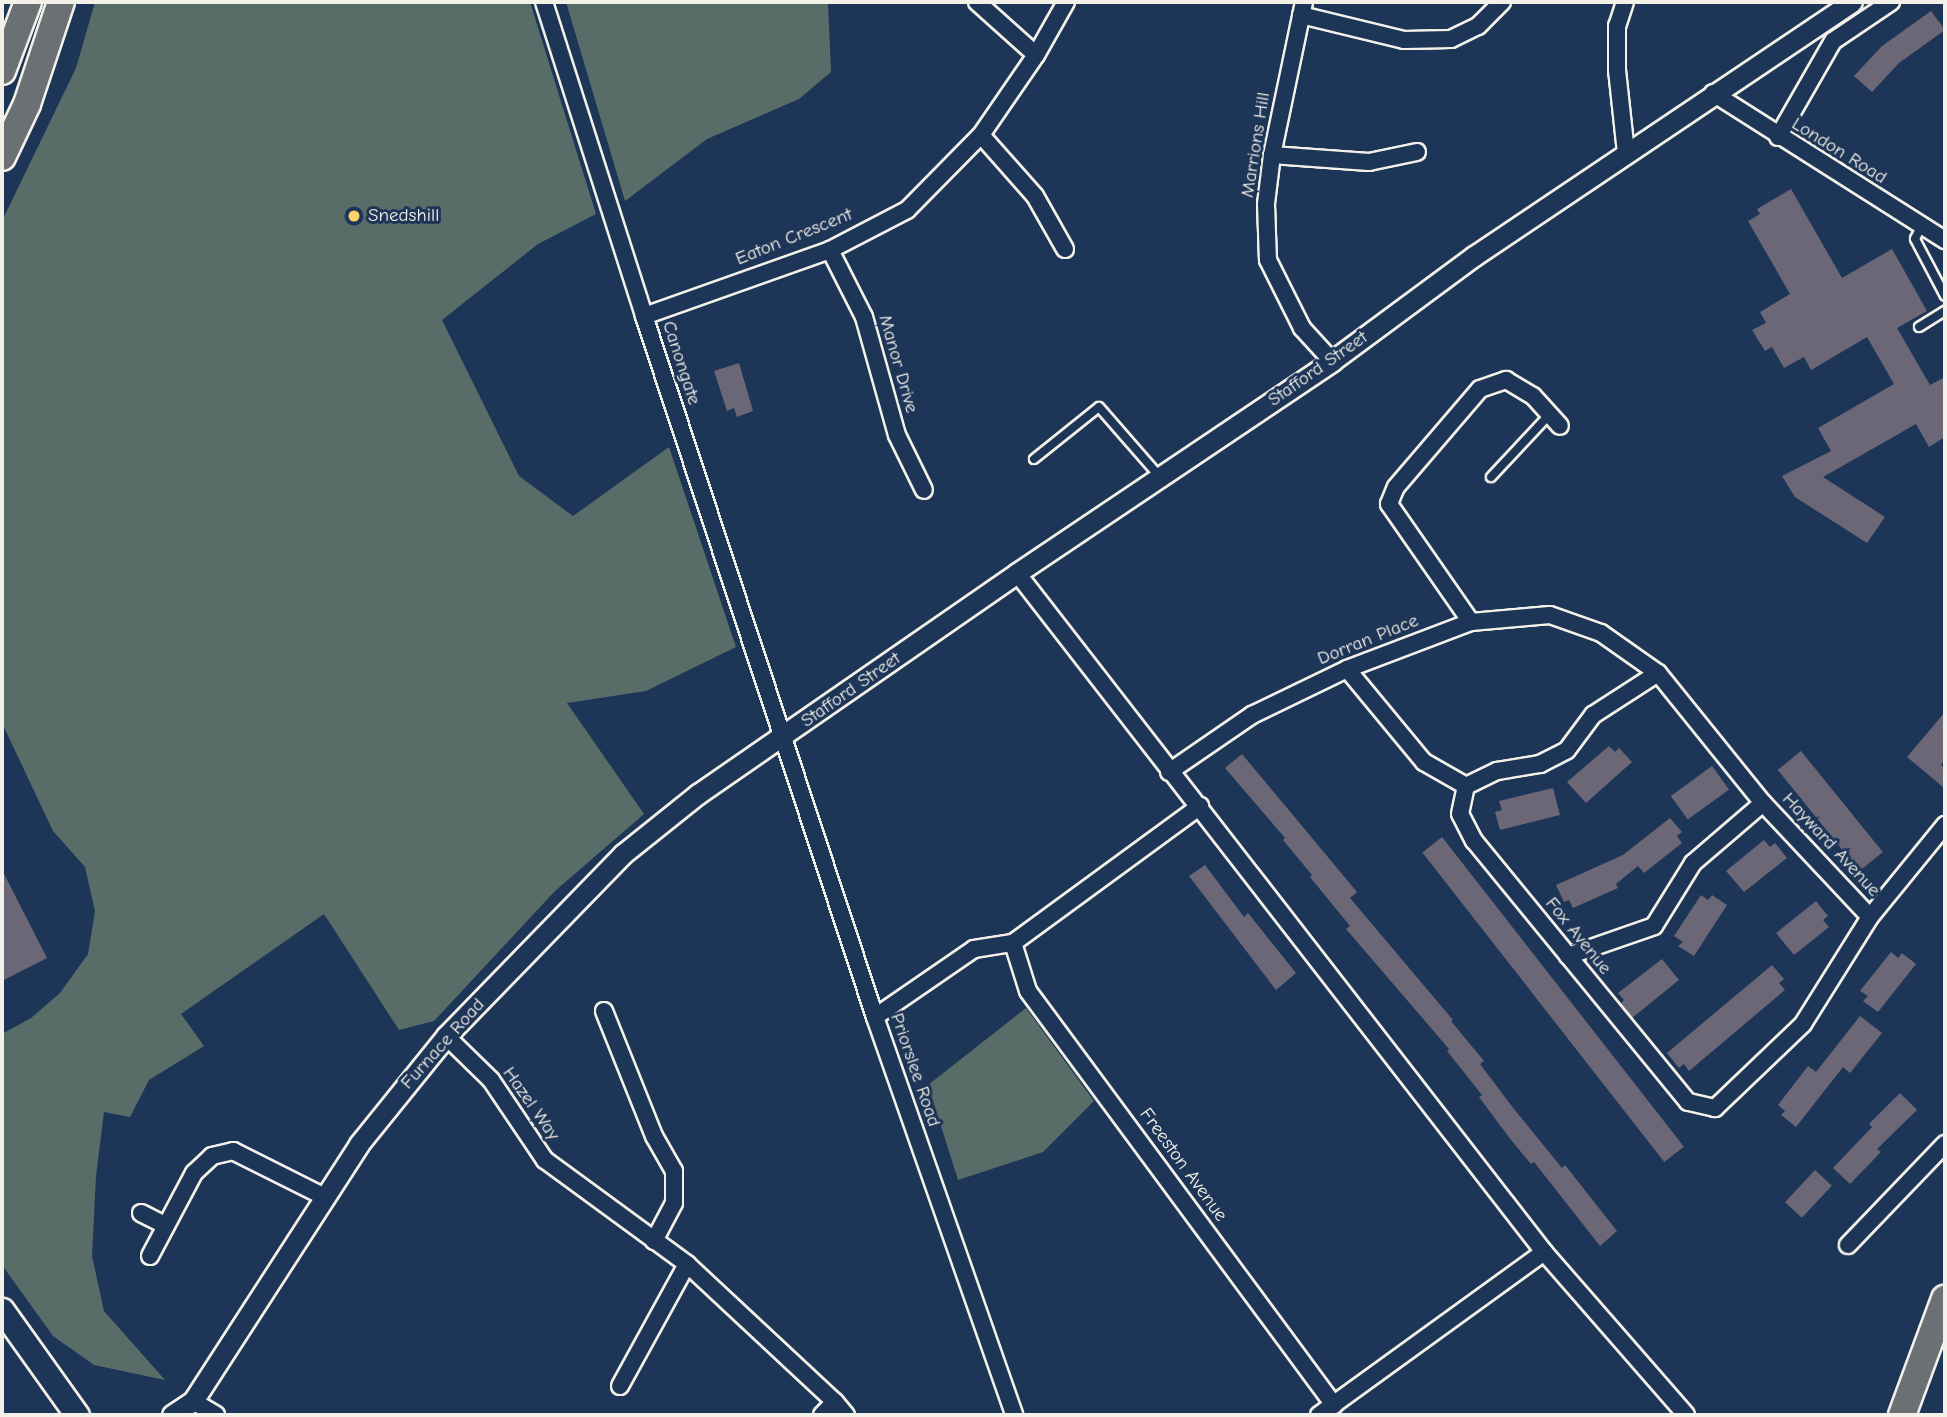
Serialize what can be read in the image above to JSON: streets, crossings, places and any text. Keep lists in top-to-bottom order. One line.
{"streets":{"street":["Marrions Hill","London Road","Eaton Crescent","Canongate","Manor Drive","Stafford Street","Dorran Place","Hayward Avenue","Fox Avenue","Furnace Road","Priorslee Road","Hazel Way","Freeston Avenue"]},"crossings":[["Marrions Hill","Stafford Street"],["London Road","Stafford Street"],["Eaton Crescent","Canongate"],["Eaton Crescent","Manor Drive"],["Canongate","Stafford Street"],["Canongate","Furnace Road"],["Canongate","Priorslee Road"],["Stafford Street","Furnace Road"],["Stafford Street","Priorslee Road"],["Dorran Place","Hayward Avenue"],["Hayward Avenue","Fox Avenue"],["Furnace Road","Priorslee Road"],["Furnace Road","Hazel Way"]],"places":["Snedshill"]}
